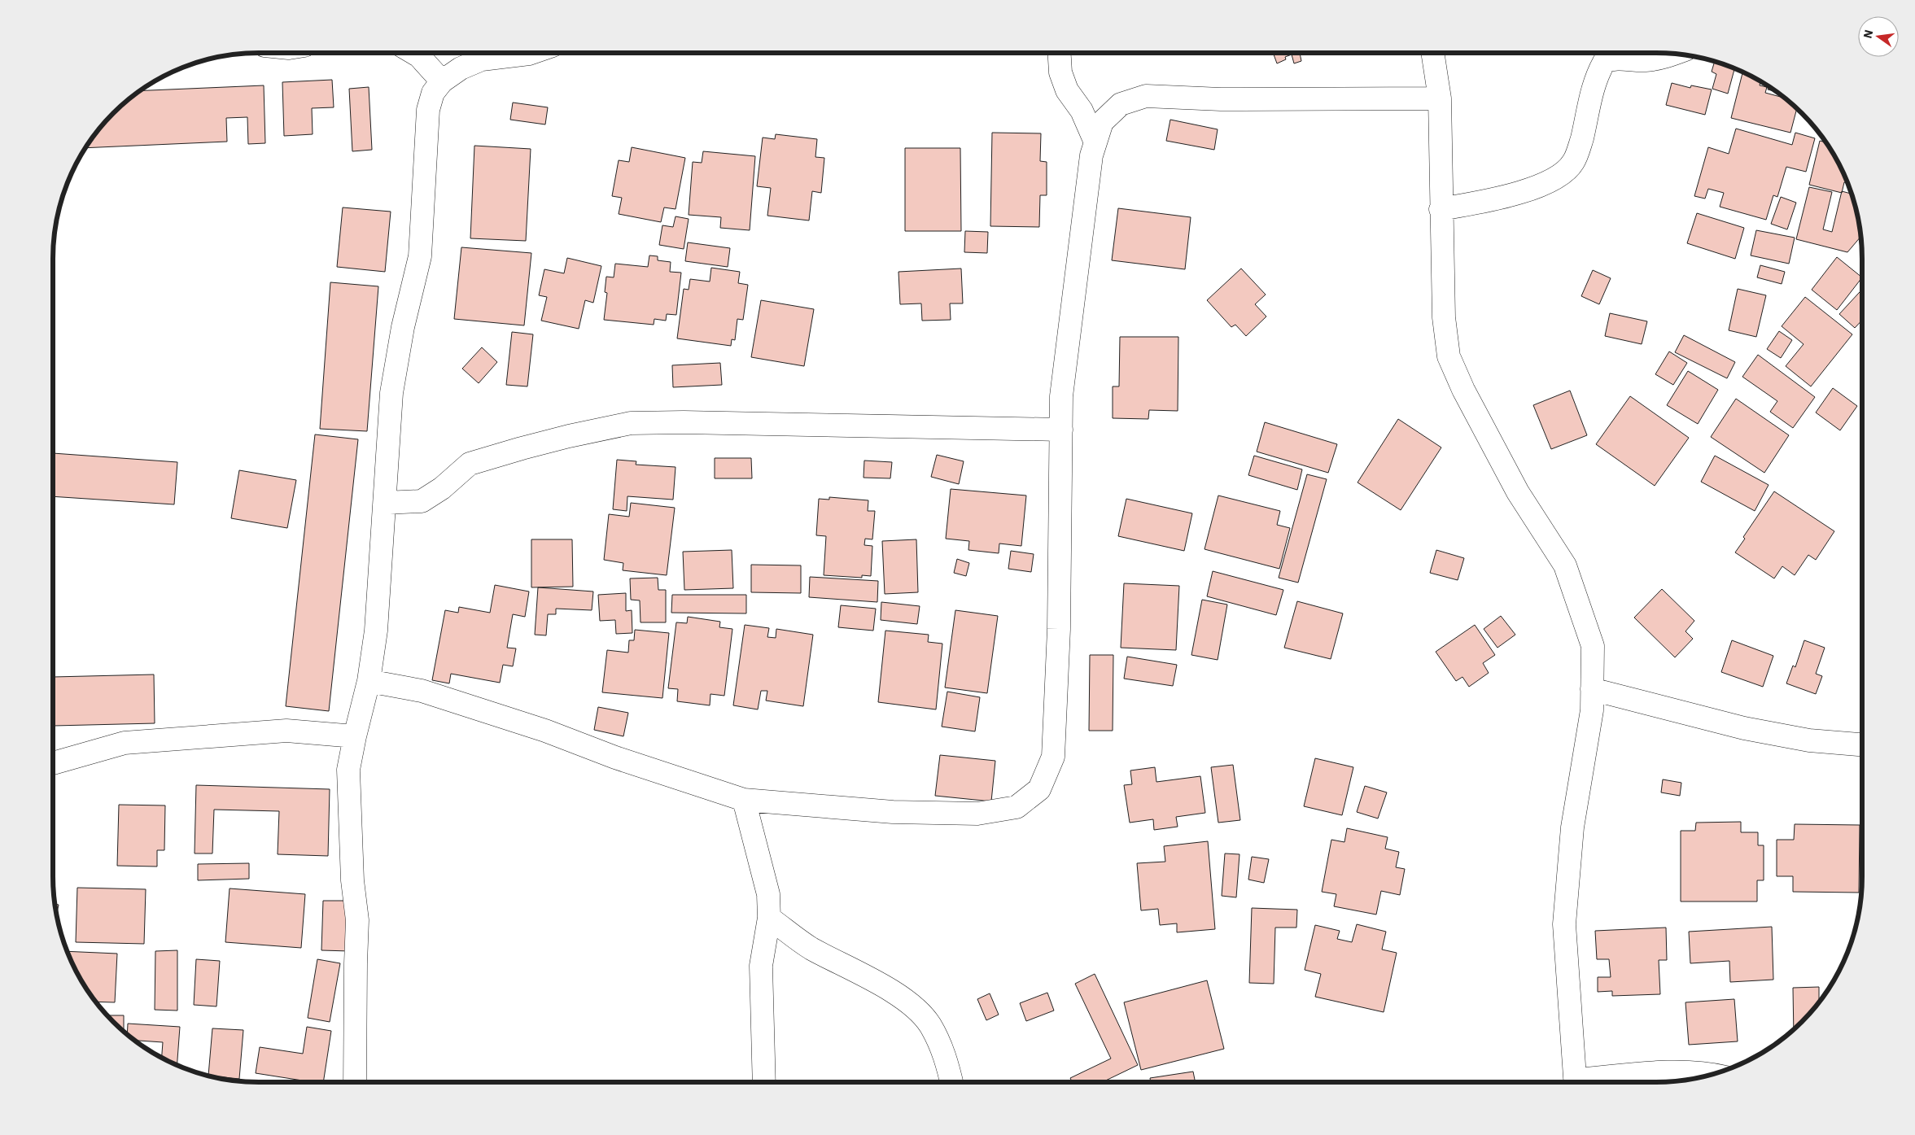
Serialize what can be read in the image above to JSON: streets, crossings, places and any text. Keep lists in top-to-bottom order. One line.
{"north":"left"}
